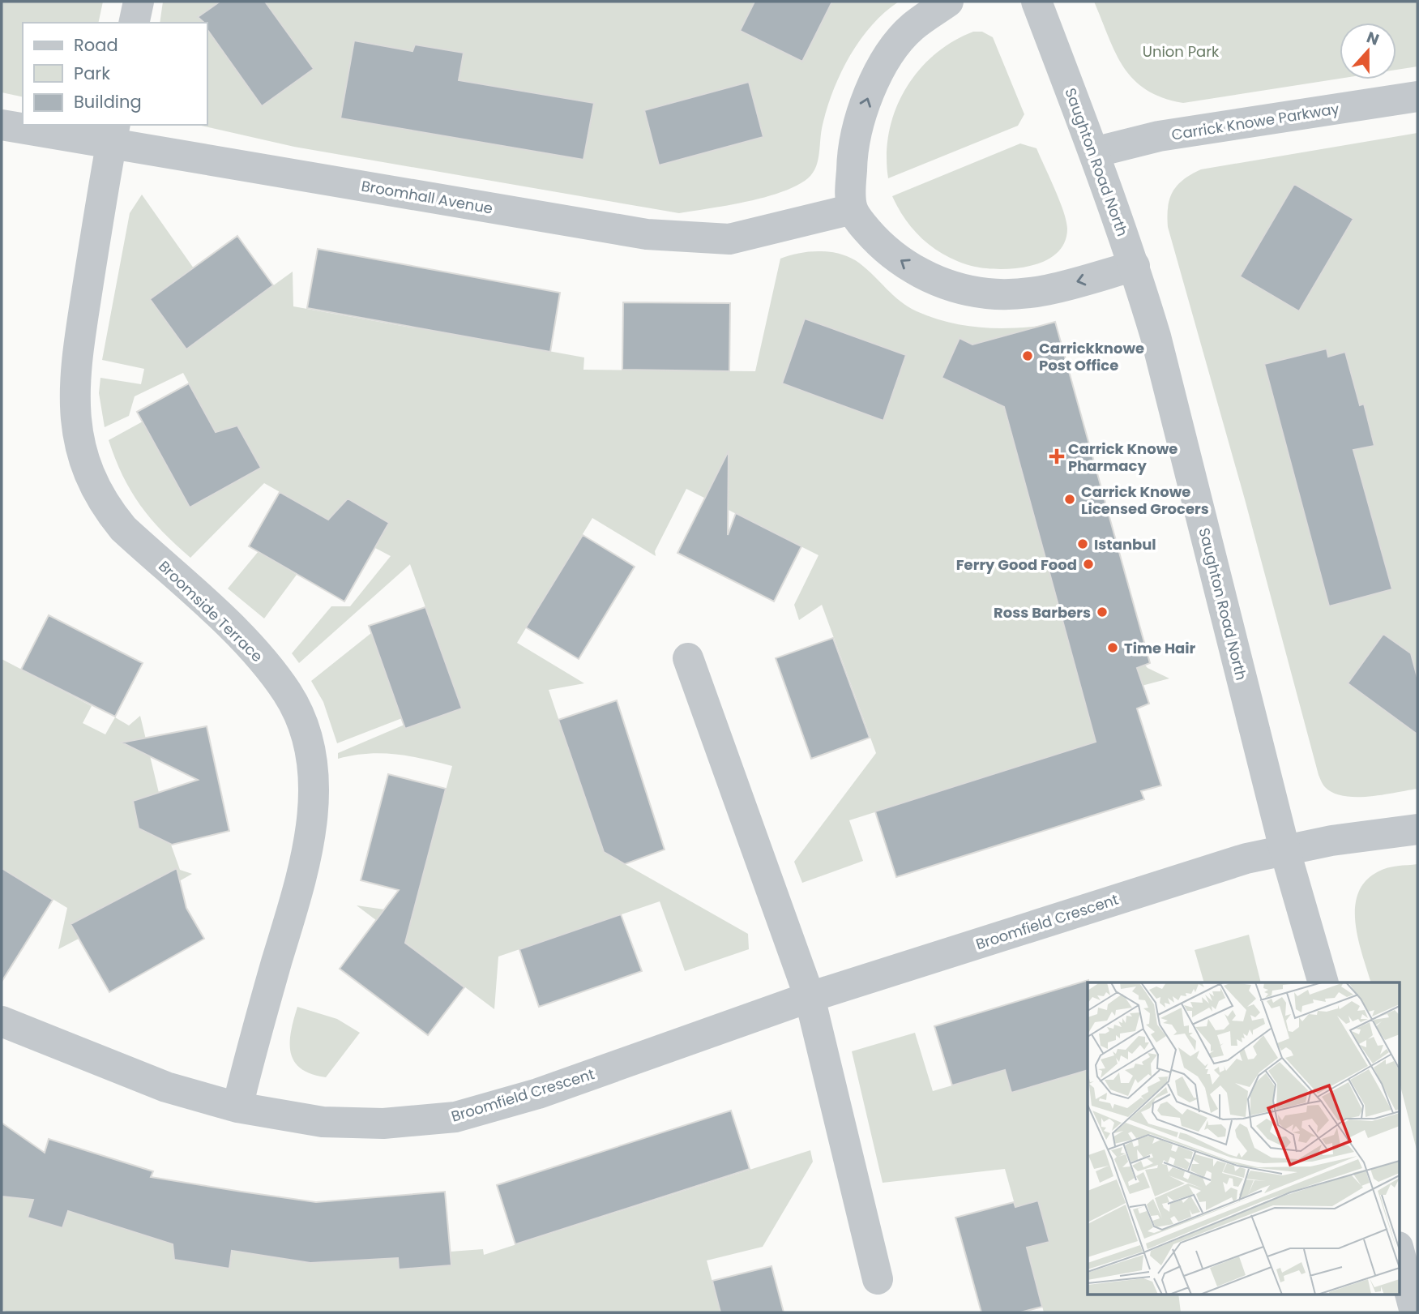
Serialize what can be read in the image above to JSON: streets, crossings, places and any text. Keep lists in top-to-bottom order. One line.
{"streets":{"street":["Carrick Knowe Parkway","Saughton Road North","Broomhall Avenue","Broomside Terrace","Broomfield Crescent"]},"crossings":[["Carrick Knowe Parkway","Saughton Road North"],["Saughton Road North","Broomfield Crescent"],["Broomhall Avenue","Broomside Terrace"],["Broomside Terrace","Broomfield Crescent"]],"parks":["Union Park"],"places":{"other":["Carrickknowe Post Office","Carrick Knowe Licensed Grocers","Istanbul","Ferry Good Food","Ross Barbers","Time Hair"],"health":["Carrick Knowe Pharmacy"]},"legend":["Road","Park","Building"],"north":"top"}
